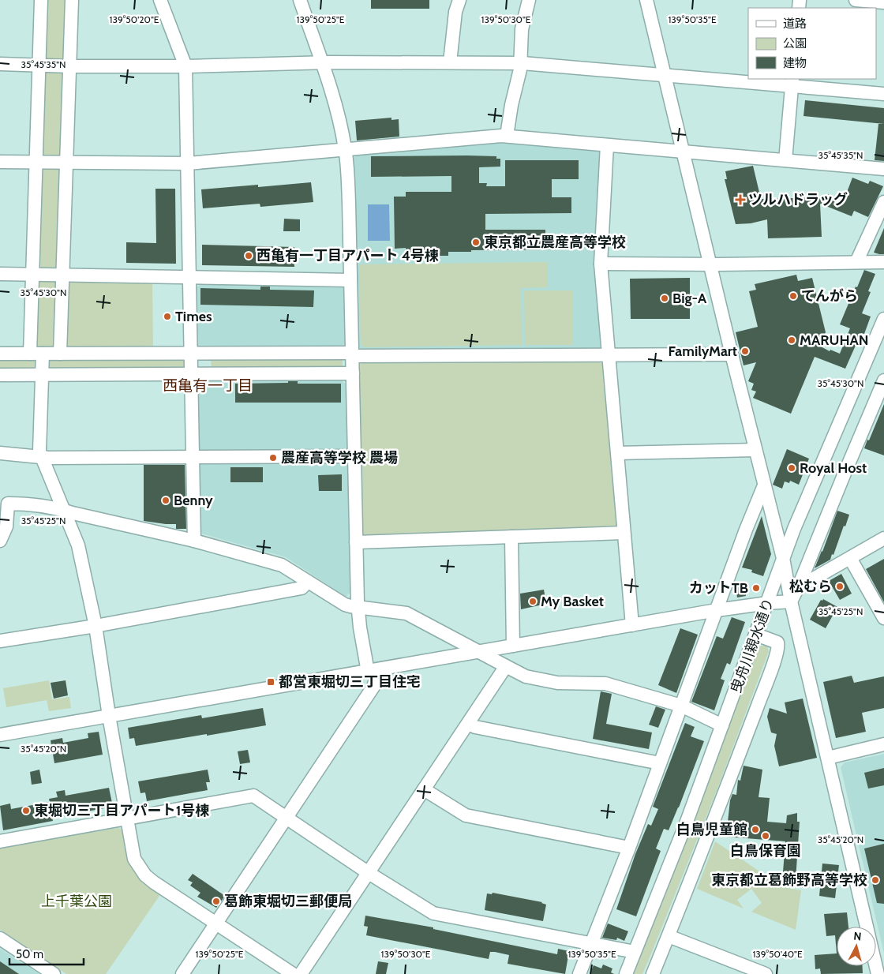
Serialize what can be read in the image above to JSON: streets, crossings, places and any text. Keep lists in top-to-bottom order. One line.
{"streets":{"street":["曳舟川親水通り"]},"districts":["西亀有一丁目"],"parks":["上千葉公園"],"places":{"health":["ツルハドラッグ"],"other":["東京都立農産高等学校","西亀有一丁目アパート 4号棟","てんがら","Big-A","Times","MARUHAN","FamilyMart","農産高等学校 農場","Royal Host","Benny","松むら","カットTB","My Basket","東堀切三丁目アパート1号棟","白鳥児童館","白鳥保育園","東京都立葛飾野高等学校","葛飾東堀切三郵便局"],"transit":["都営東堀切三丁目住宅"]},"legend":["道路","公園","建物"],"scale_bar":"50 m","north":"top","coordinates":["139°50'20\"E","139°50'25\"E","139°50'30\"E","139°50'35\"E","35°45'35\"N","35°45'30\"N","35°45'25\"N","35°45'20\"N","139°50'40\"E"]}
